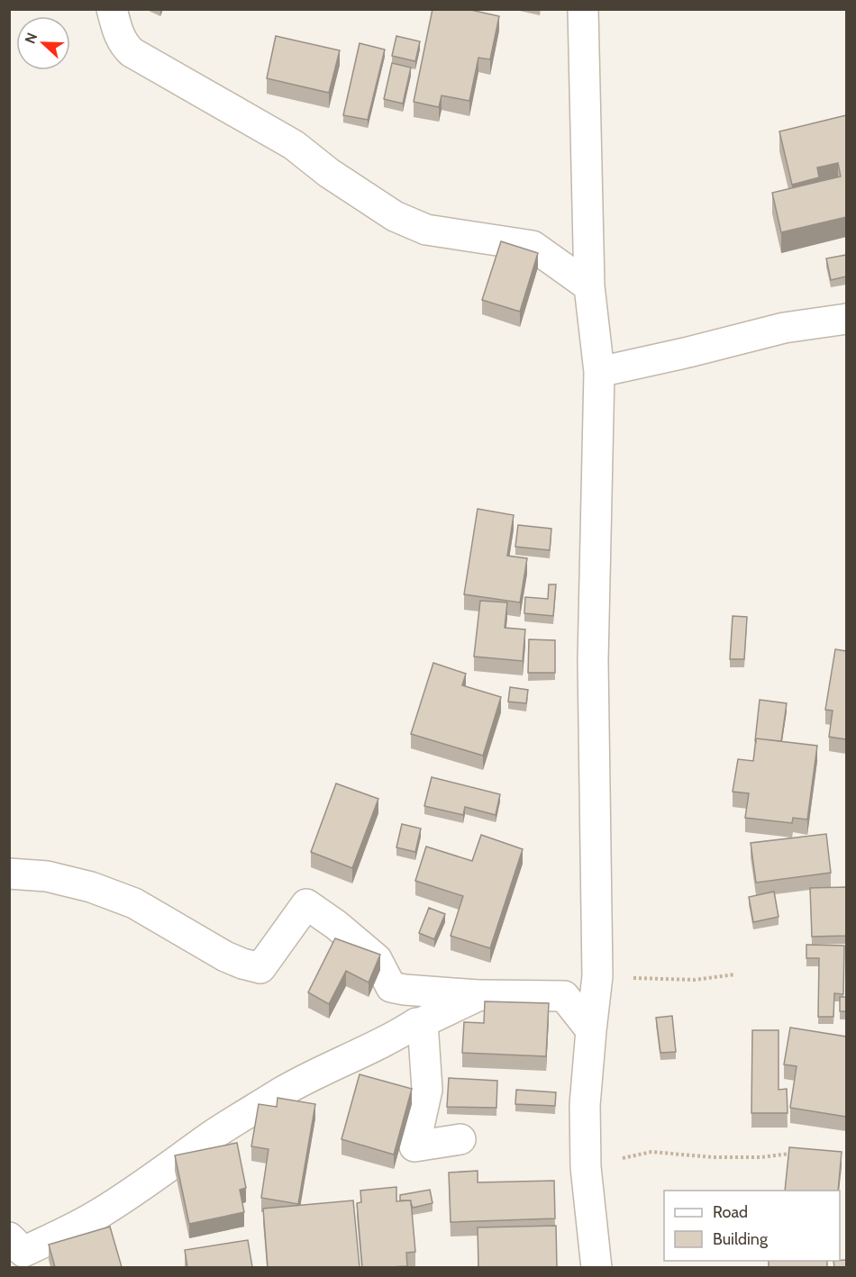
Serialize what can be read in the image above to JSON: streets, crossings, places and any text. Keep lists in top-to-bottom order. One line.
{"legend":["Road","Building"],"north":"left"}
